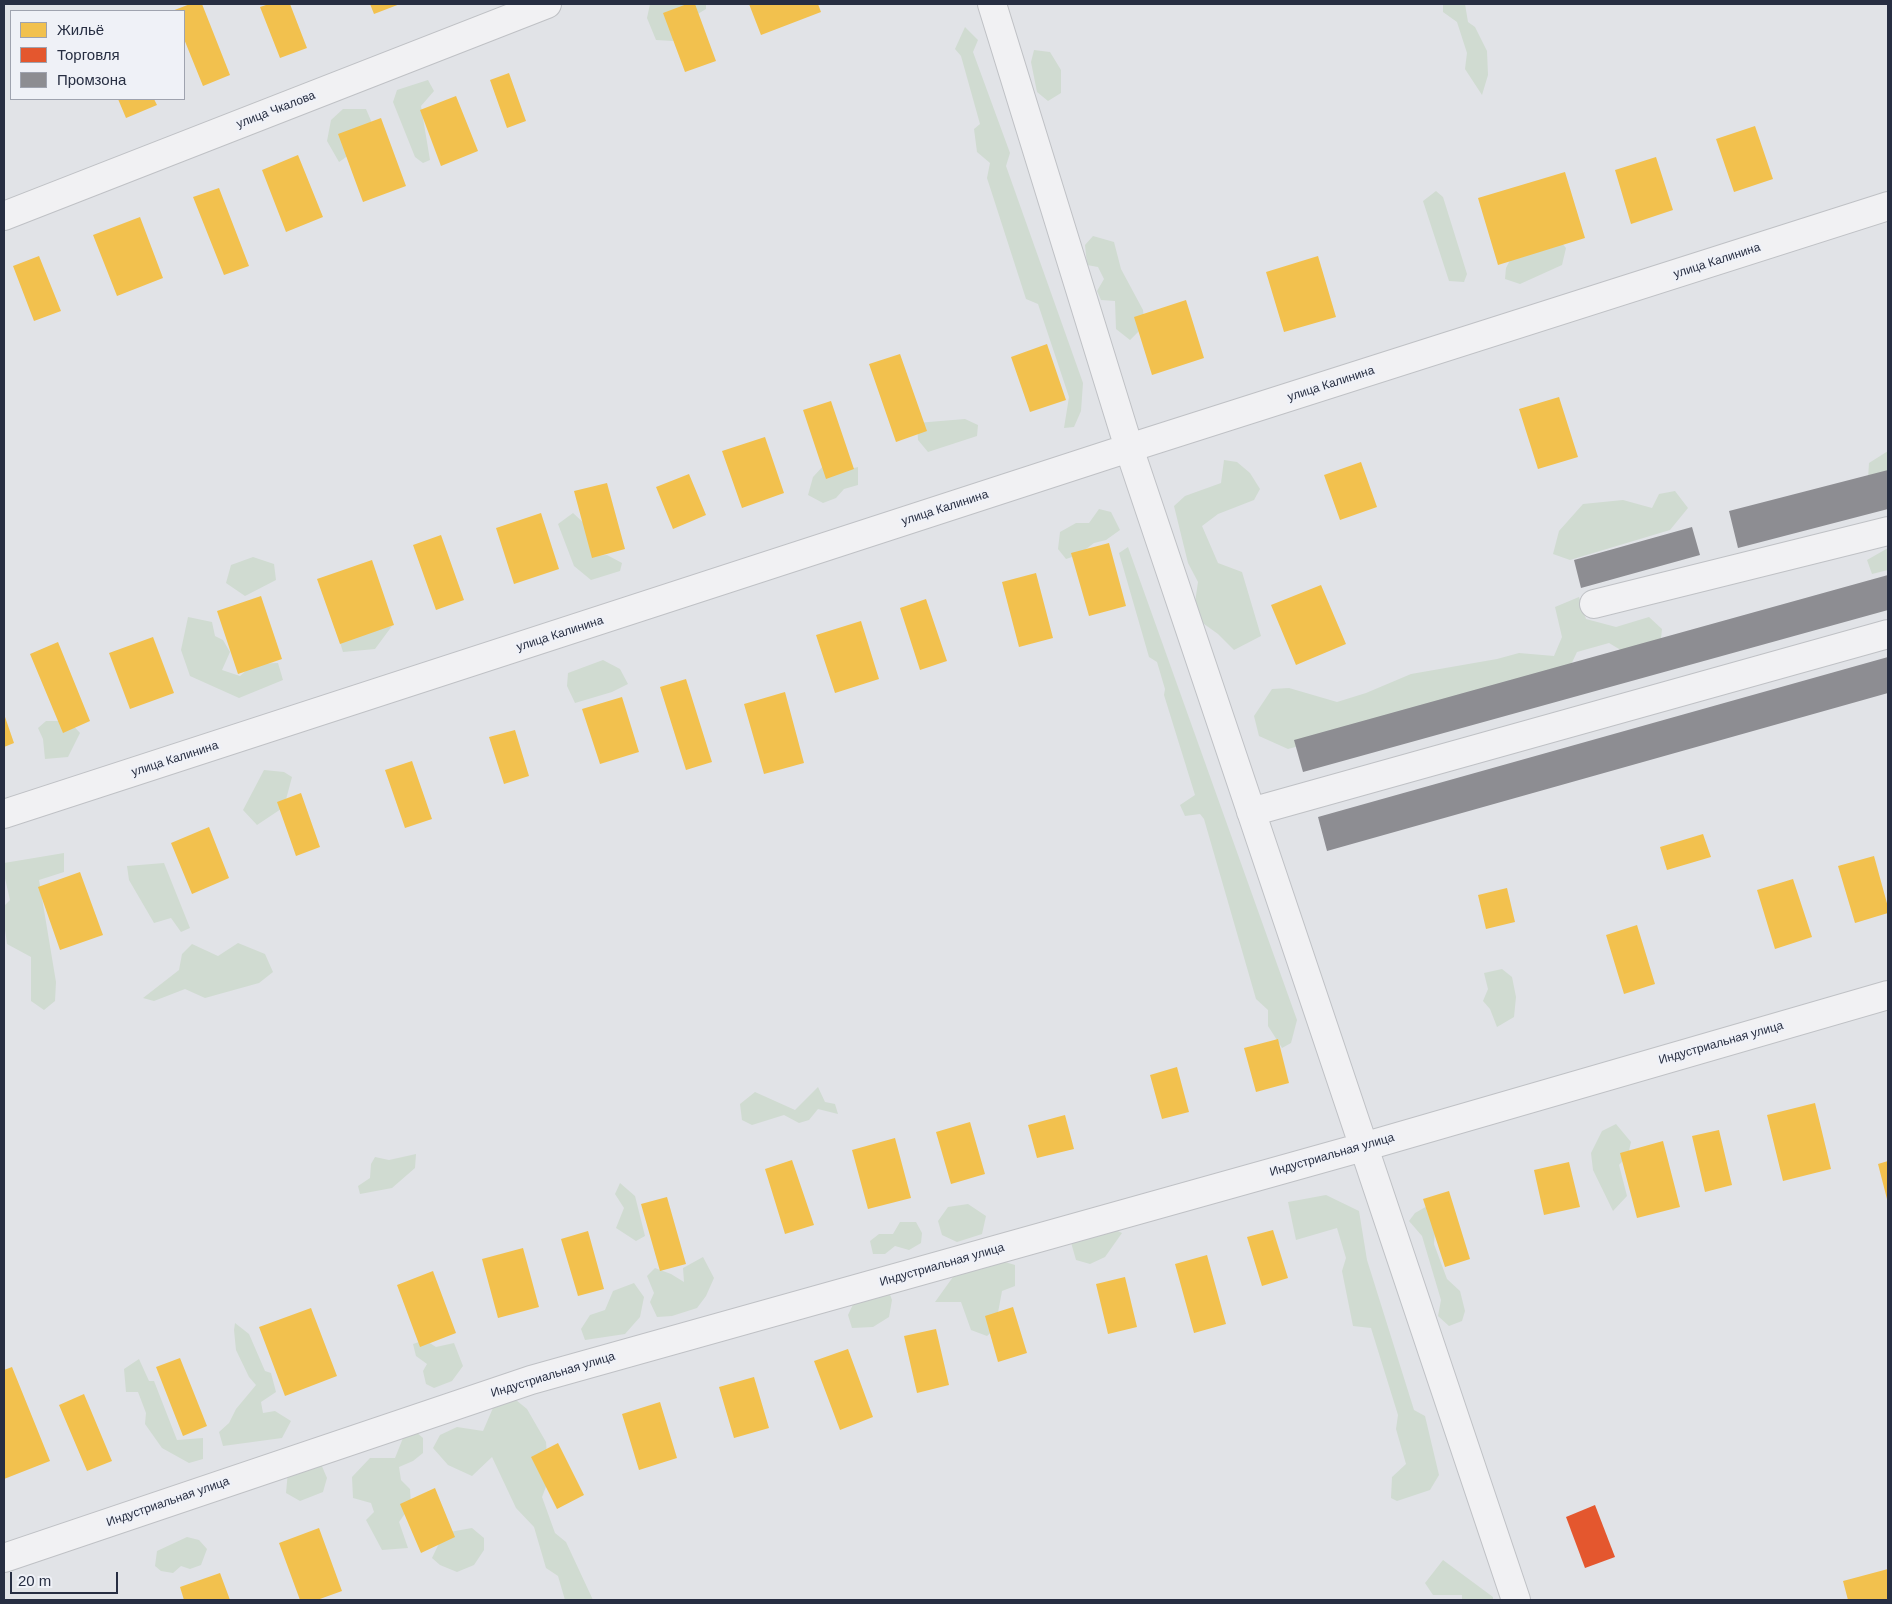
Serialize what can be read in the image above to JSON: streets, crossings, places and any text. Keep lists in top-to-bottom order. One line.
{"streets":{"street":["улица Чкалова","улица Калинина","Индустриальная улица"]},"legend":["Жильё","Торговля","Промзона"],"scale_bar":"20 m"}
